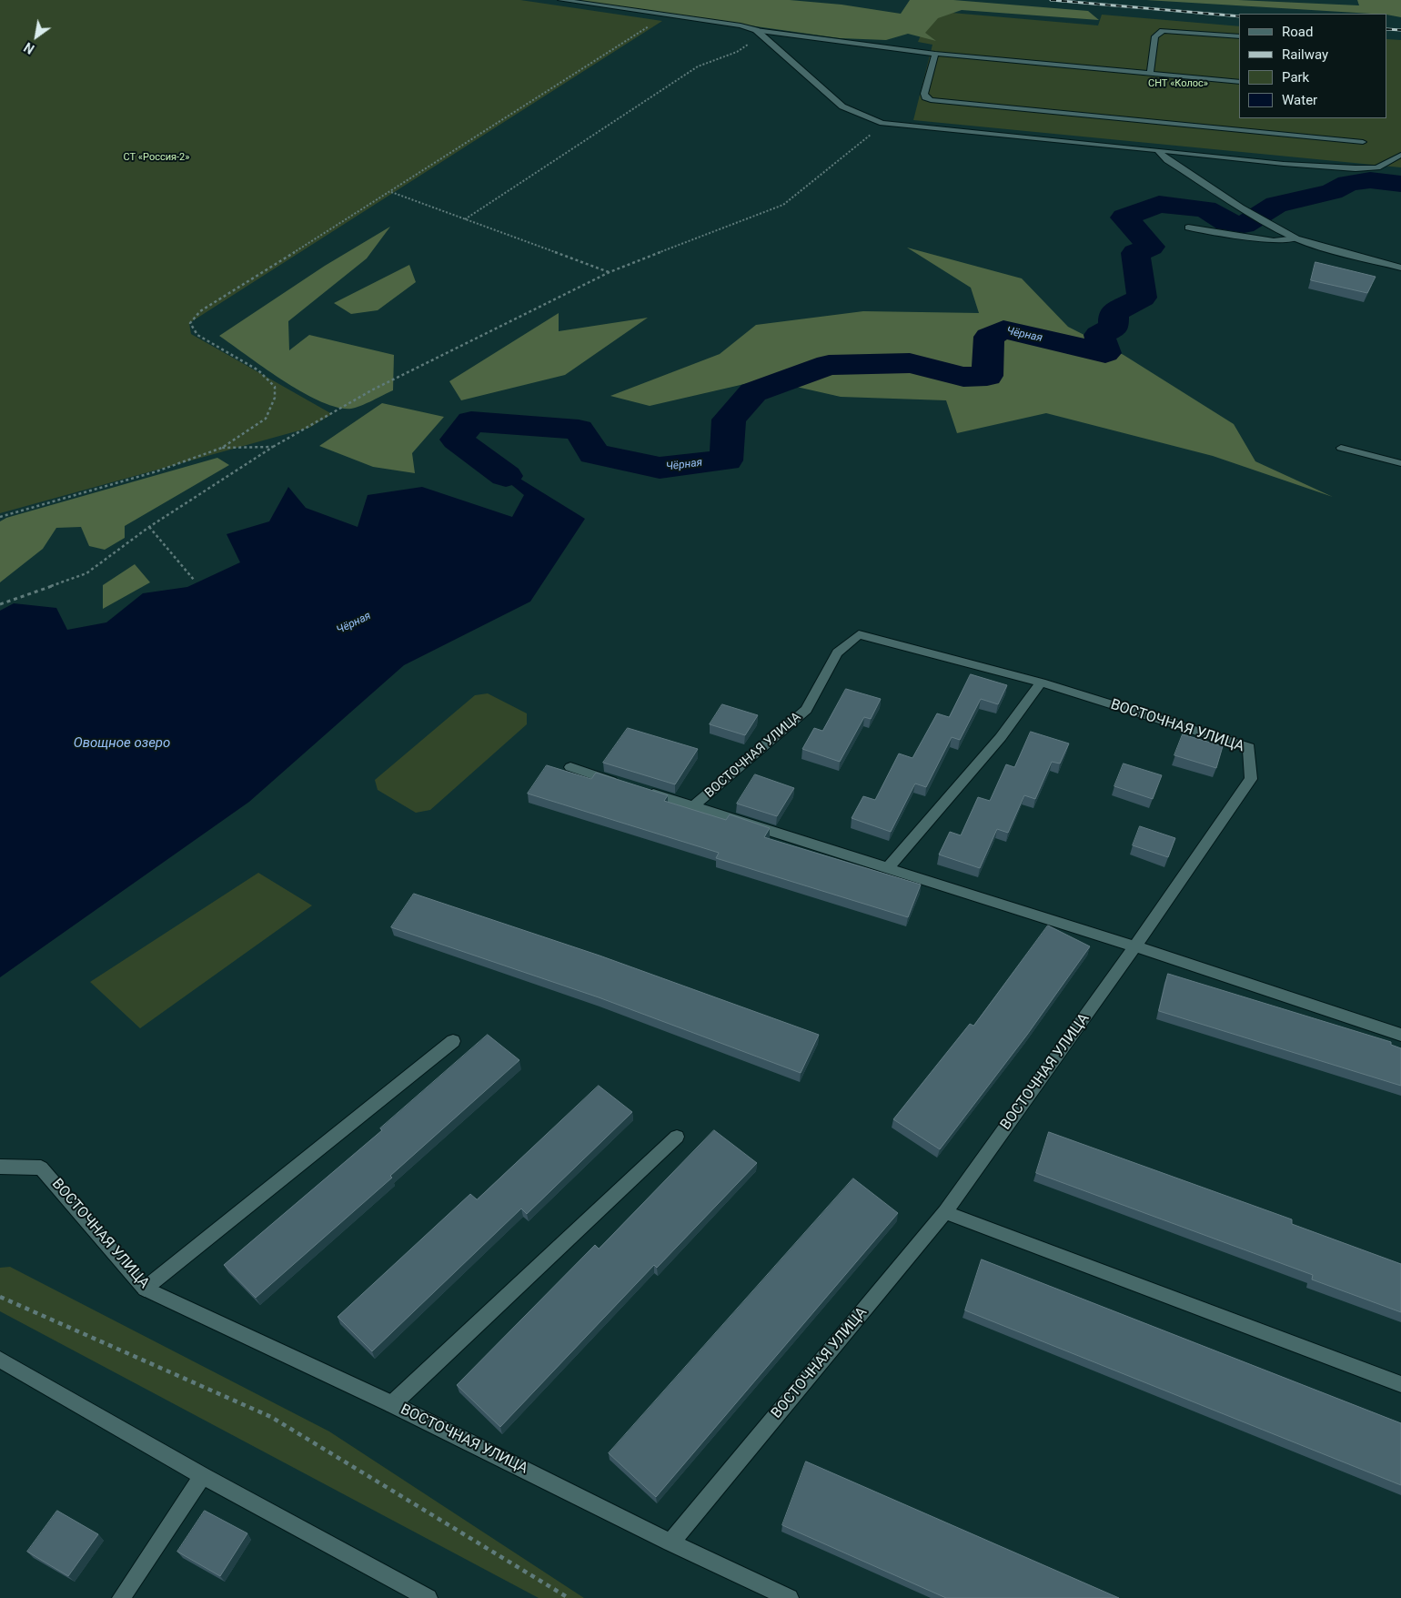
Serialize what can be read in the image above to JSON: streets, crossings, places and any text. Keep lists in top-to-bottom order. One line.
{"streets":{"street":["ВОСТОЧНАЯ УЛИЦА"]},"water":["Чёрная","Овощное озеро"],"parks":["СНТ «Колос»","СТ «Россия-2»"],"legend":["Road","Railway","Park","Water"],"north":"bottom left"}
